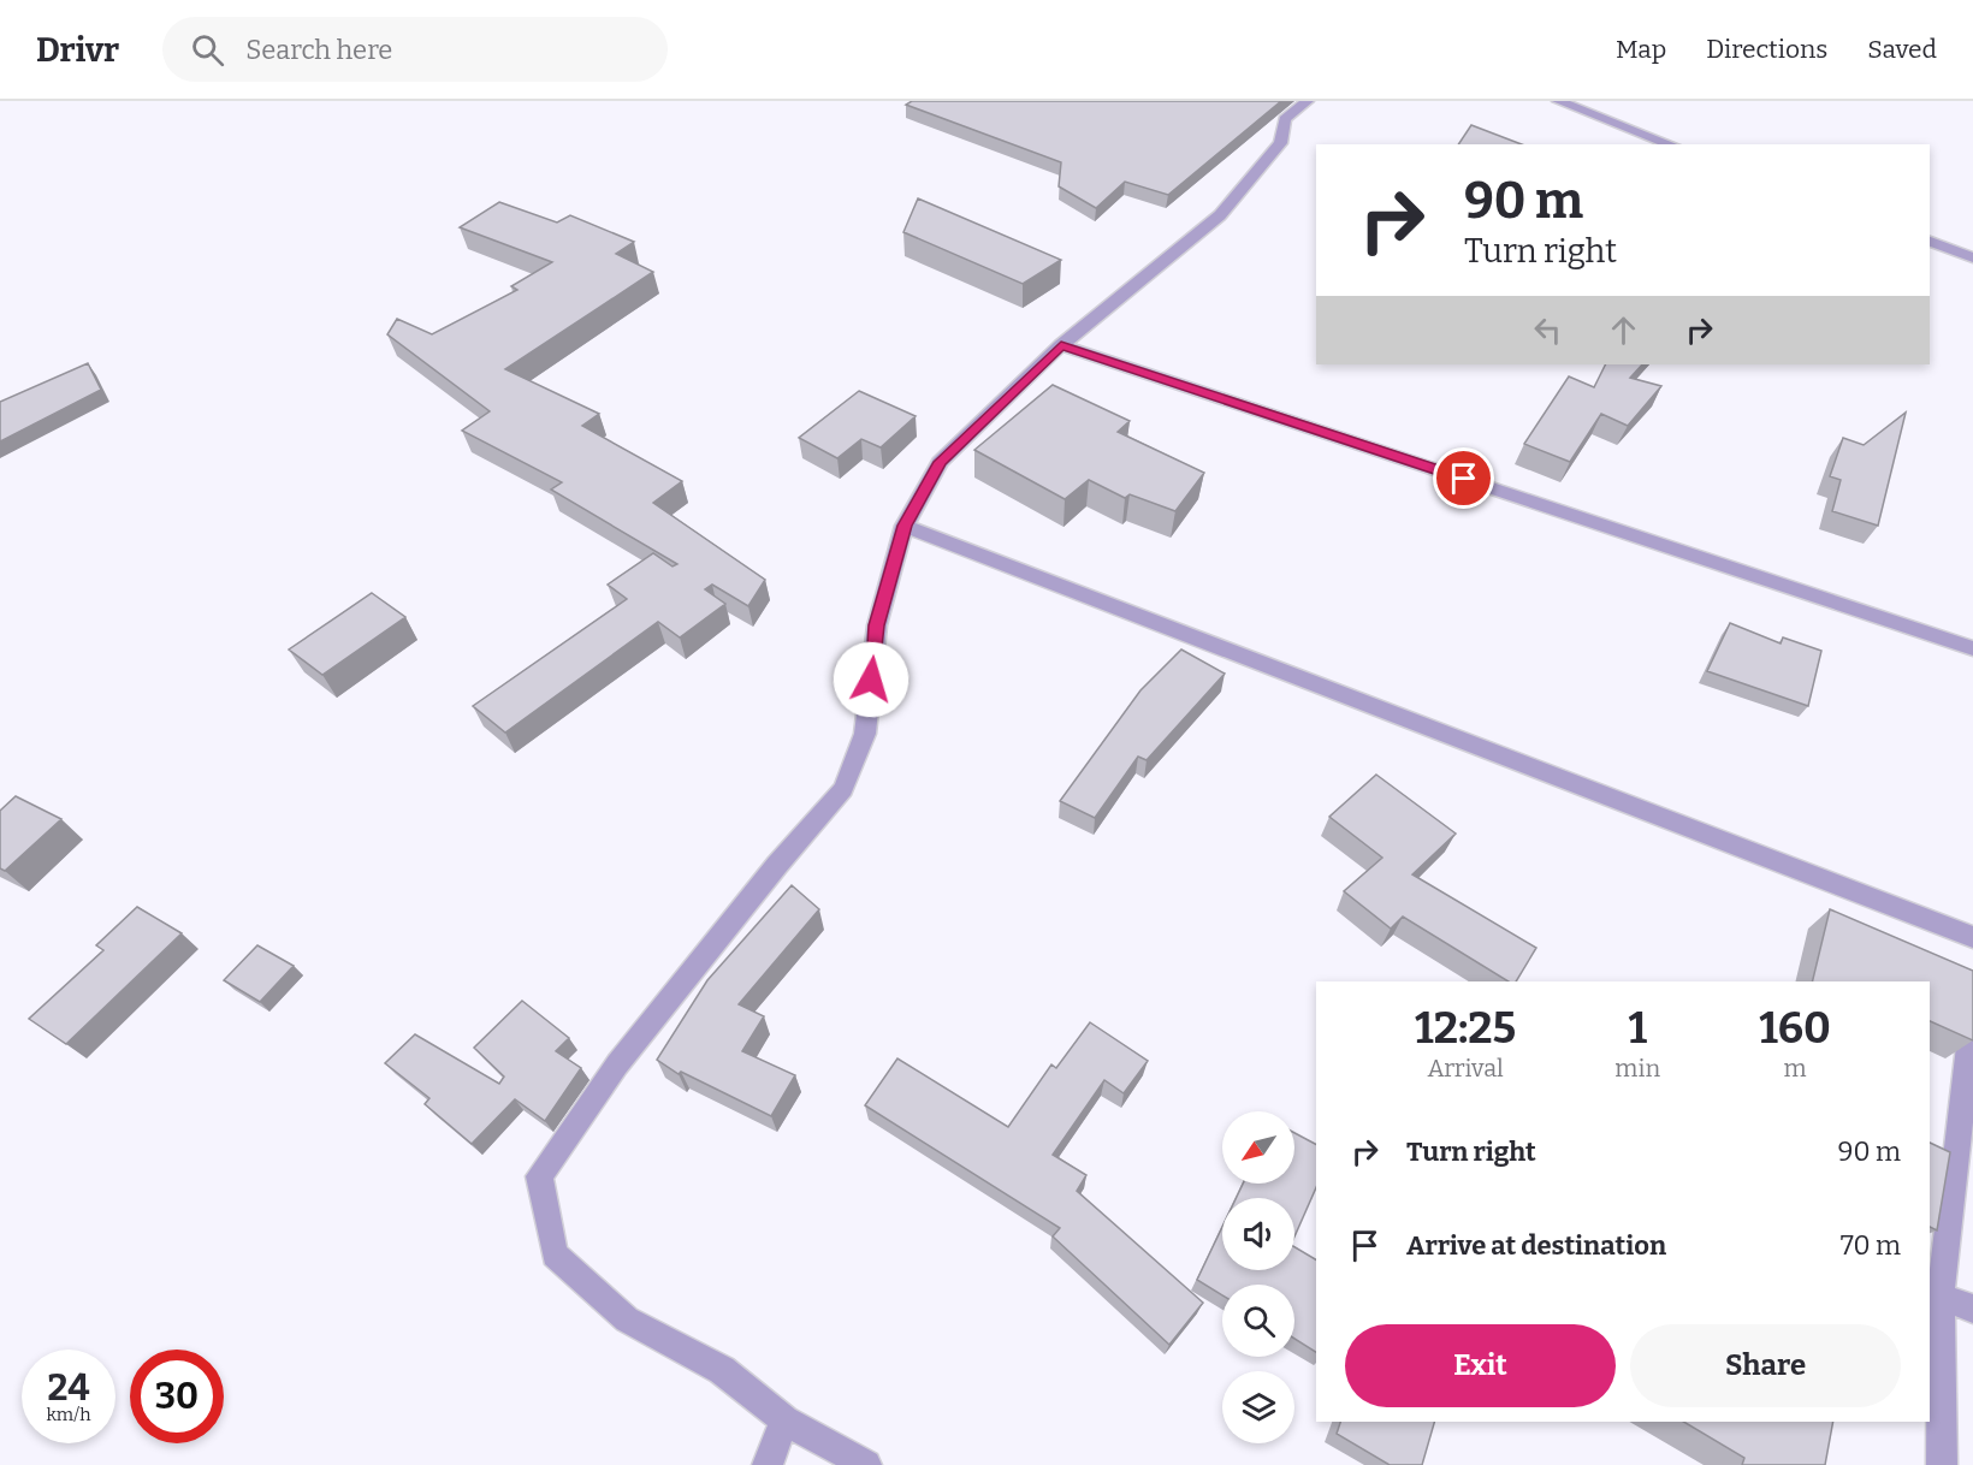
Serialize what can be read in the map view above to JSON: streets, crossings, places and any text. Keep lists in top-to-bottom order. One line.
{"north":"bottom left","page":{"header":"Drivr","search":"Search here","nav":["Map","Directions","Saved"],"turn":["90 m","Turn right"],"eta":["12:25","Arrival","1","min","160","m"],"list":[{"name":"Turn right","value":"90 m"},{"name":"Arrive at destination","value":"70 m"}],"buttons":["Exit","Share"],"speed":"24 km/h","limit":"30"}}
